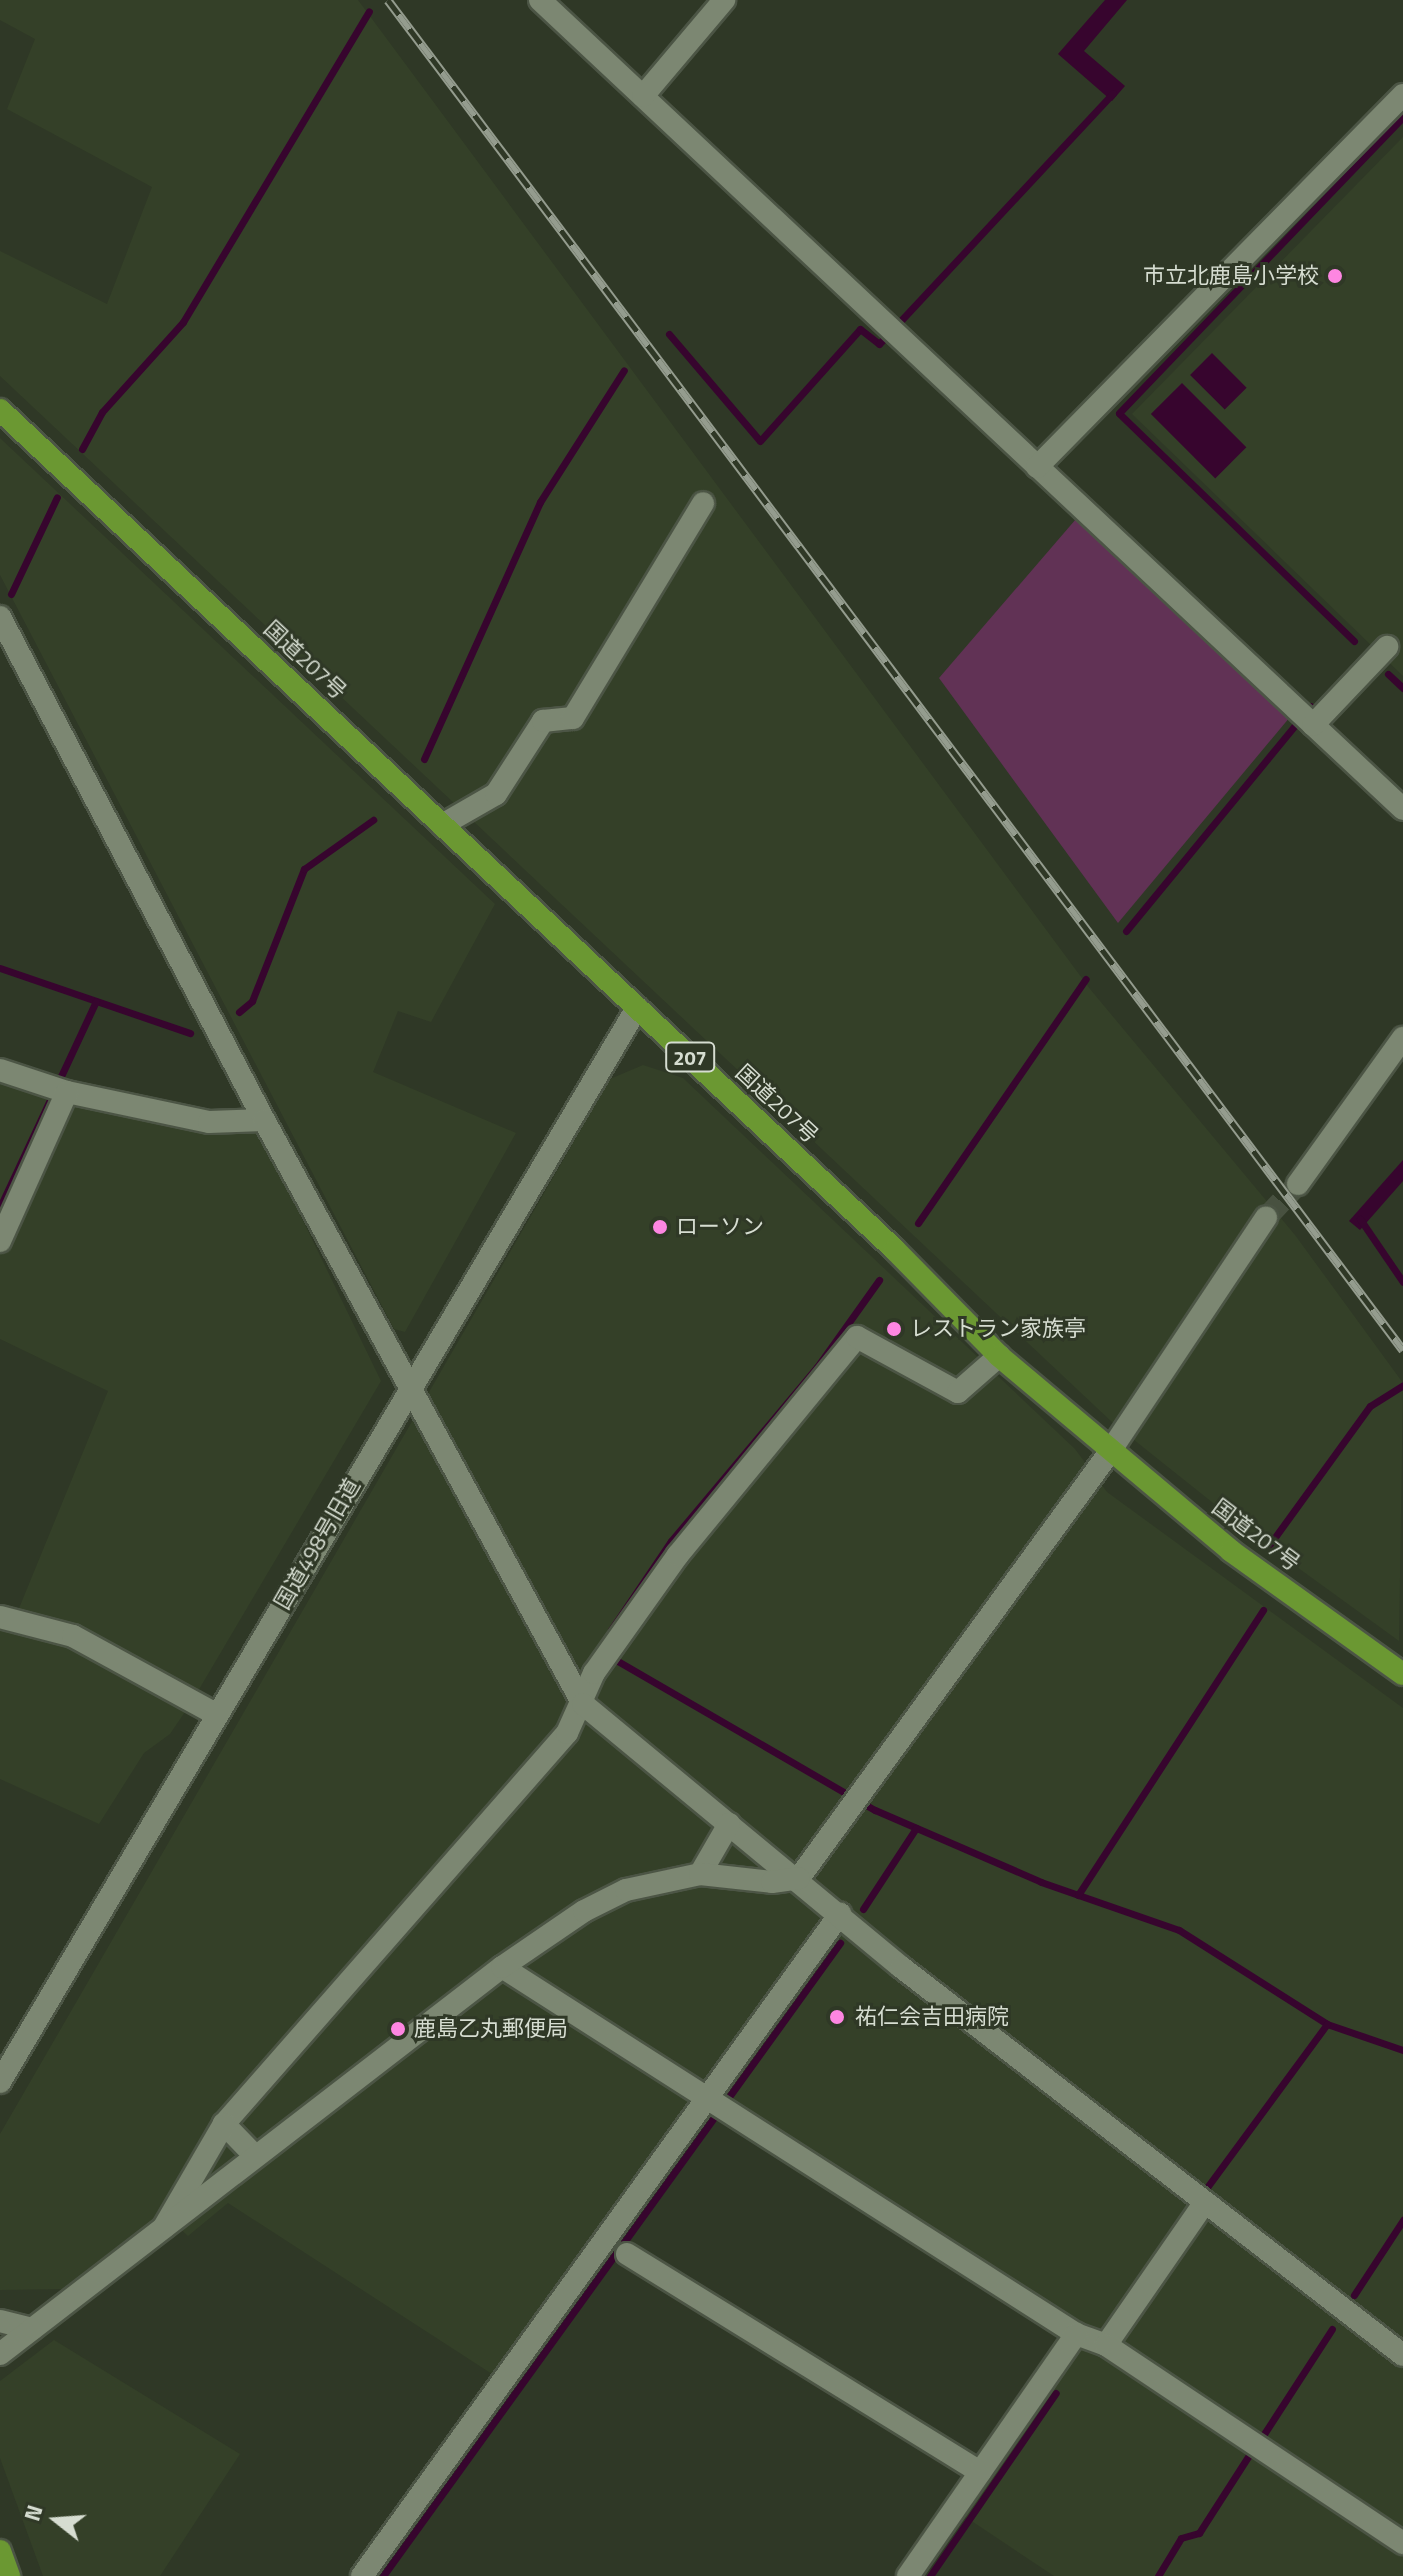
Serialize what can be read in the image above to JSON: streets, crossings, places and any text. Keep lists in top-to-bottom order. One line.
{"streets":{"highway":["国道207号","207"],"street":["国道498号旧道"]},"crossings":[["国道207号","国道498号旧道"]],"places":["市立北鹿島小学校","ローソン","レストラン家族亭","祐仁会吉田病院","鹿島乙丸郵便局"],"north":"left"}
